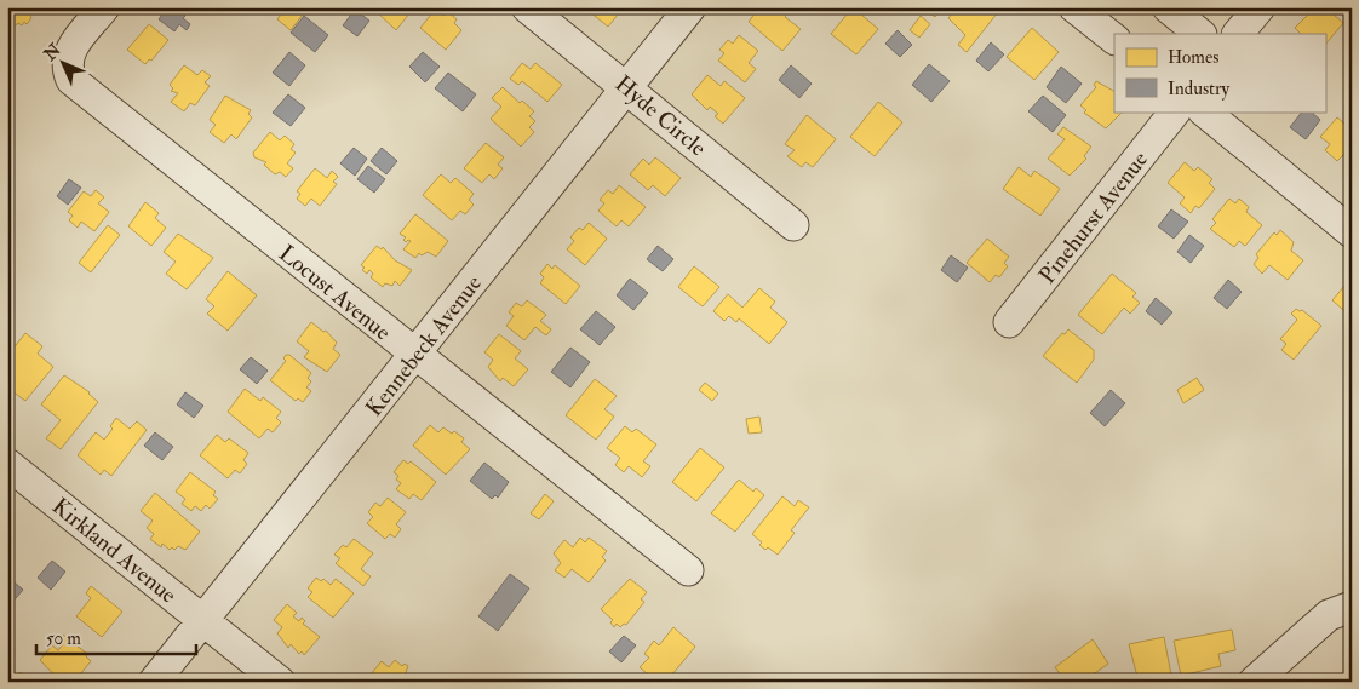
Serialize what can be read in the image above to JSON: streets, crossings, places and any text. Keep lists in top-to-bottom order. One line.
{"streets":{"street":["Hyde Circle","Pinehurst Avenue","Locust Avenue","Kennebeck Avenue","Kirkland Avenue"]},"crossings":[["Hyde Circle","Kennebeck Avenue"],["Locust Avenue","Kennebeck Avenue"],["Kennebeck Avenue","Kirkland Avenue"]],"legend":["Homes","Industry"],"scale_bar":"50 m","north":"top left"}
